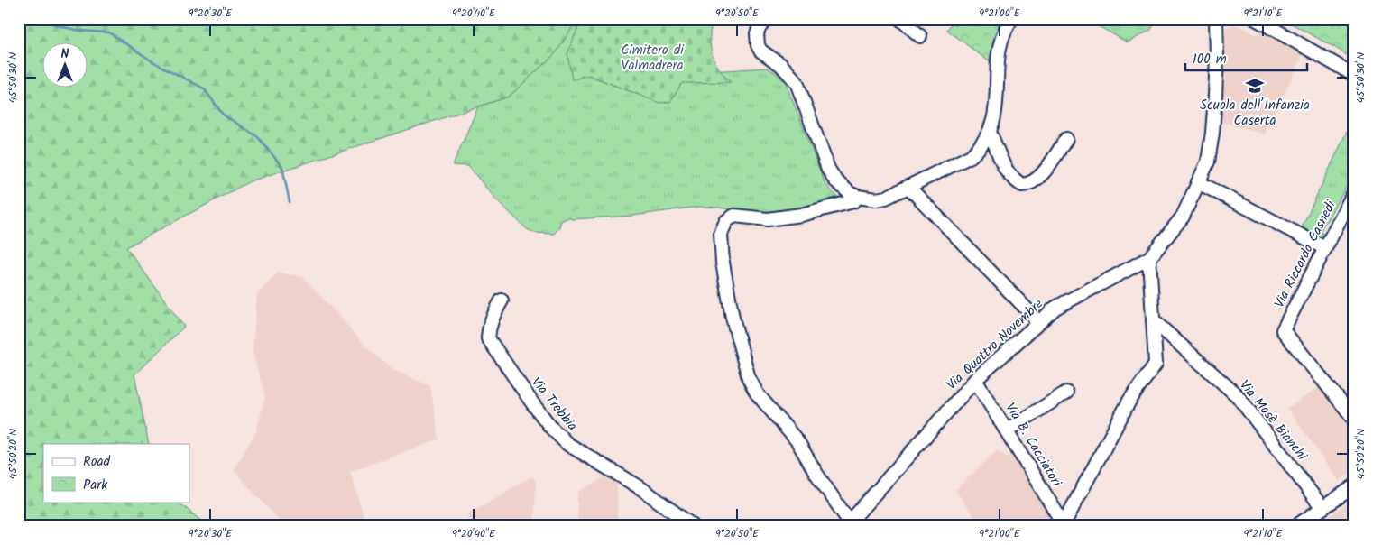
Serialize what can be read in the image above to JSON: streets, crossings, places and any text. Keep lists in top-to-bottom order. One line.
{"streets":{"street":["Via Riccardo Casnedi","Via Quattro Novembre","Via Trebbia","Via Mosè Bianchi","Via B. Cacciatori"]},"crossings":[["Via Quattro Novembre","Via B. Cacciatori"]],"parks":["Cimitero di Valmadrera"],"places":{"school or university":["Scuola dell’Infanzia Caserta"]},"legend":["Road","Park"],"scale_bar":"100 m","north":"top","coordinates":["9°20'30\"E","9°20'40\"E","9°20'50\"E","9°21'00\"E","9°21'10\"E","45°50'30\"N","45°50'20\"N"]}
